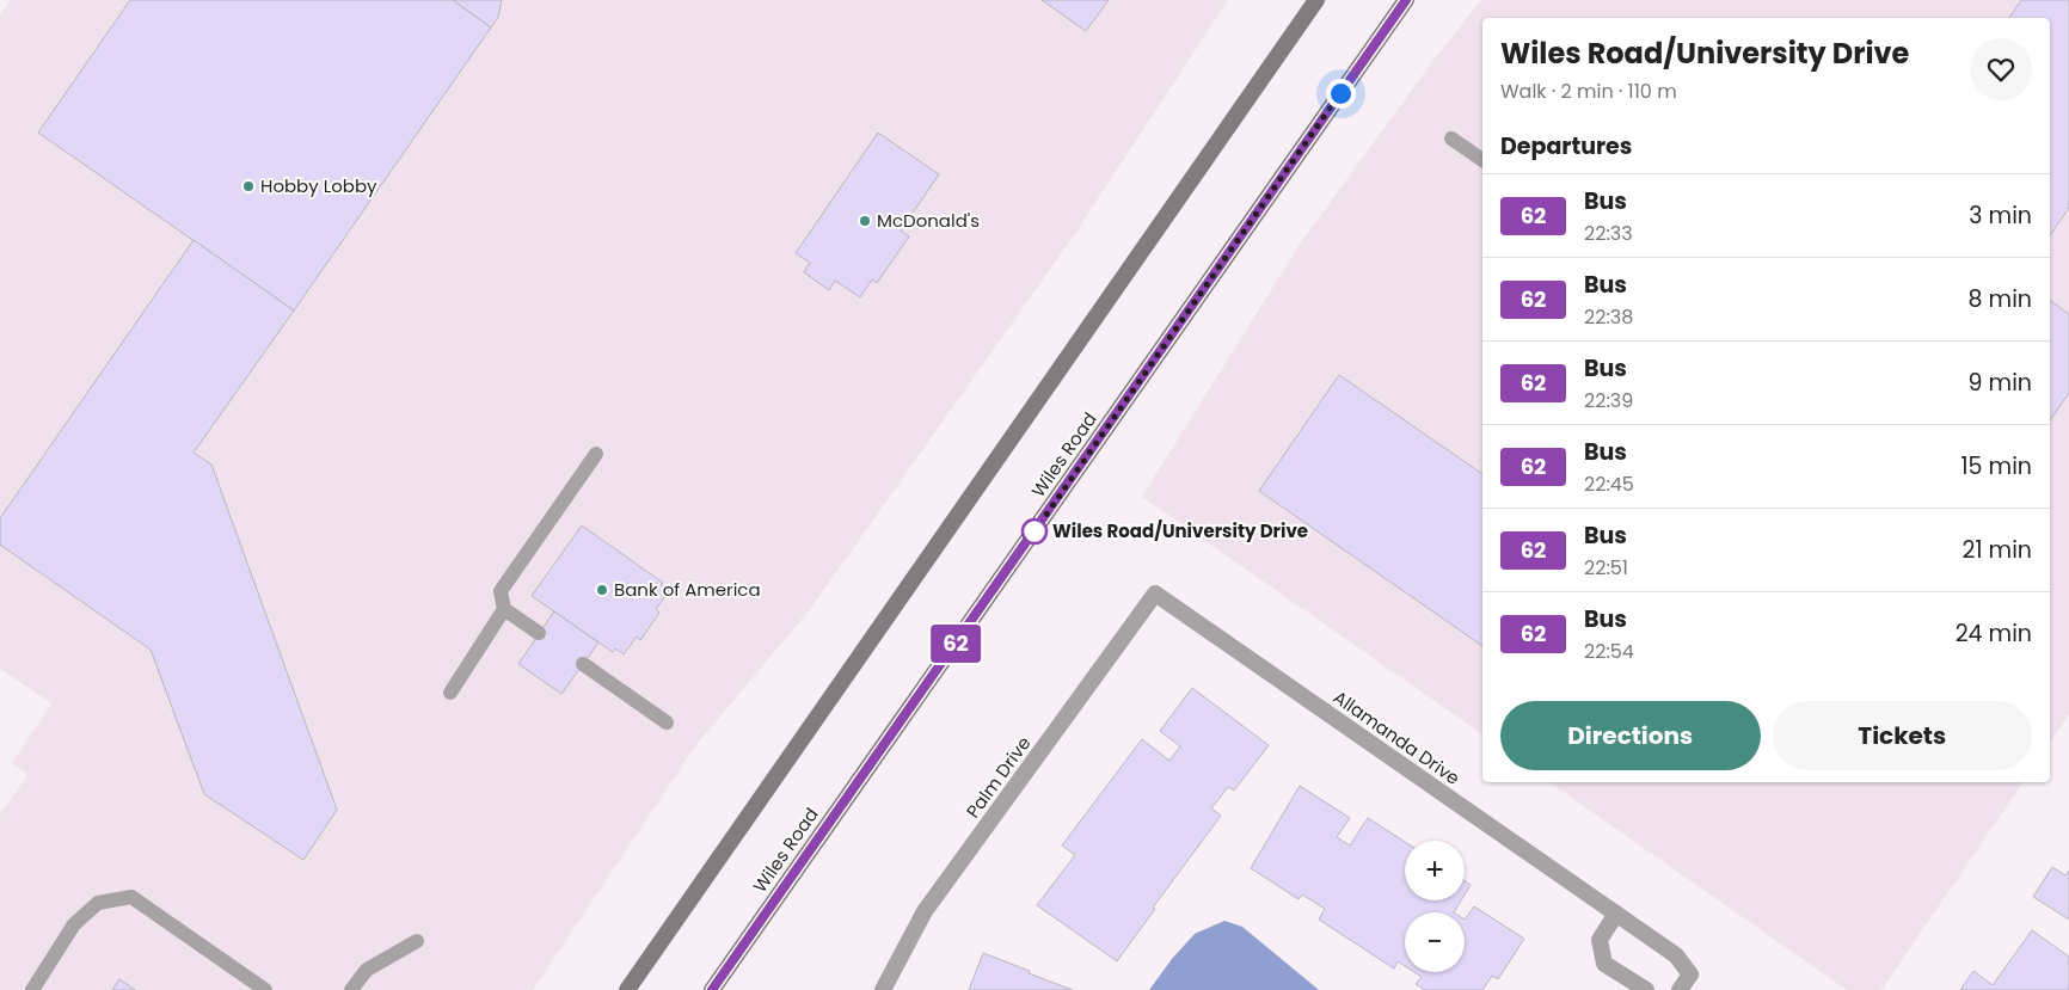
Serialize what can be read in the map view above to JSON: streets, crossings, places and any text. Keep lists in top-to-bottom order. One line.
{"streets":{"main road":["Wiles Road"],"street":["Allamanda Drive","Palm Drive"]},"crossings":[["Allamanda Drive","Palm Drive"]],"places":["Hobby Lobby","McDonald's","Wiles Road/University Drive","Bank of America"],"lines":["bus line 62"],"page":{"on_map":"62","heading":[["Wiles Road/University Drive","Walk · 2 min · 110 m"],"Departures"],"list":[{"mark":"62","name":"Bus","note":"22:33","value":"3 min"},{"mark":"62","name":"Bus","note":"22:38","value":"8 min"},{"mark":"62","name":"Bus","note":"22:39","value":"9 min"},{"mark":"62","name":"Bus","note":"22:45","value":"15 min"},{"mark":"62","name":"Bus","note":"22:51","value":"21 min"},{"mark":"62","name":"Bus","note":"22:54","value":"24 min"}],"buttons":["Directions","Tickets"],"map_buttons":["+","−"]}}
